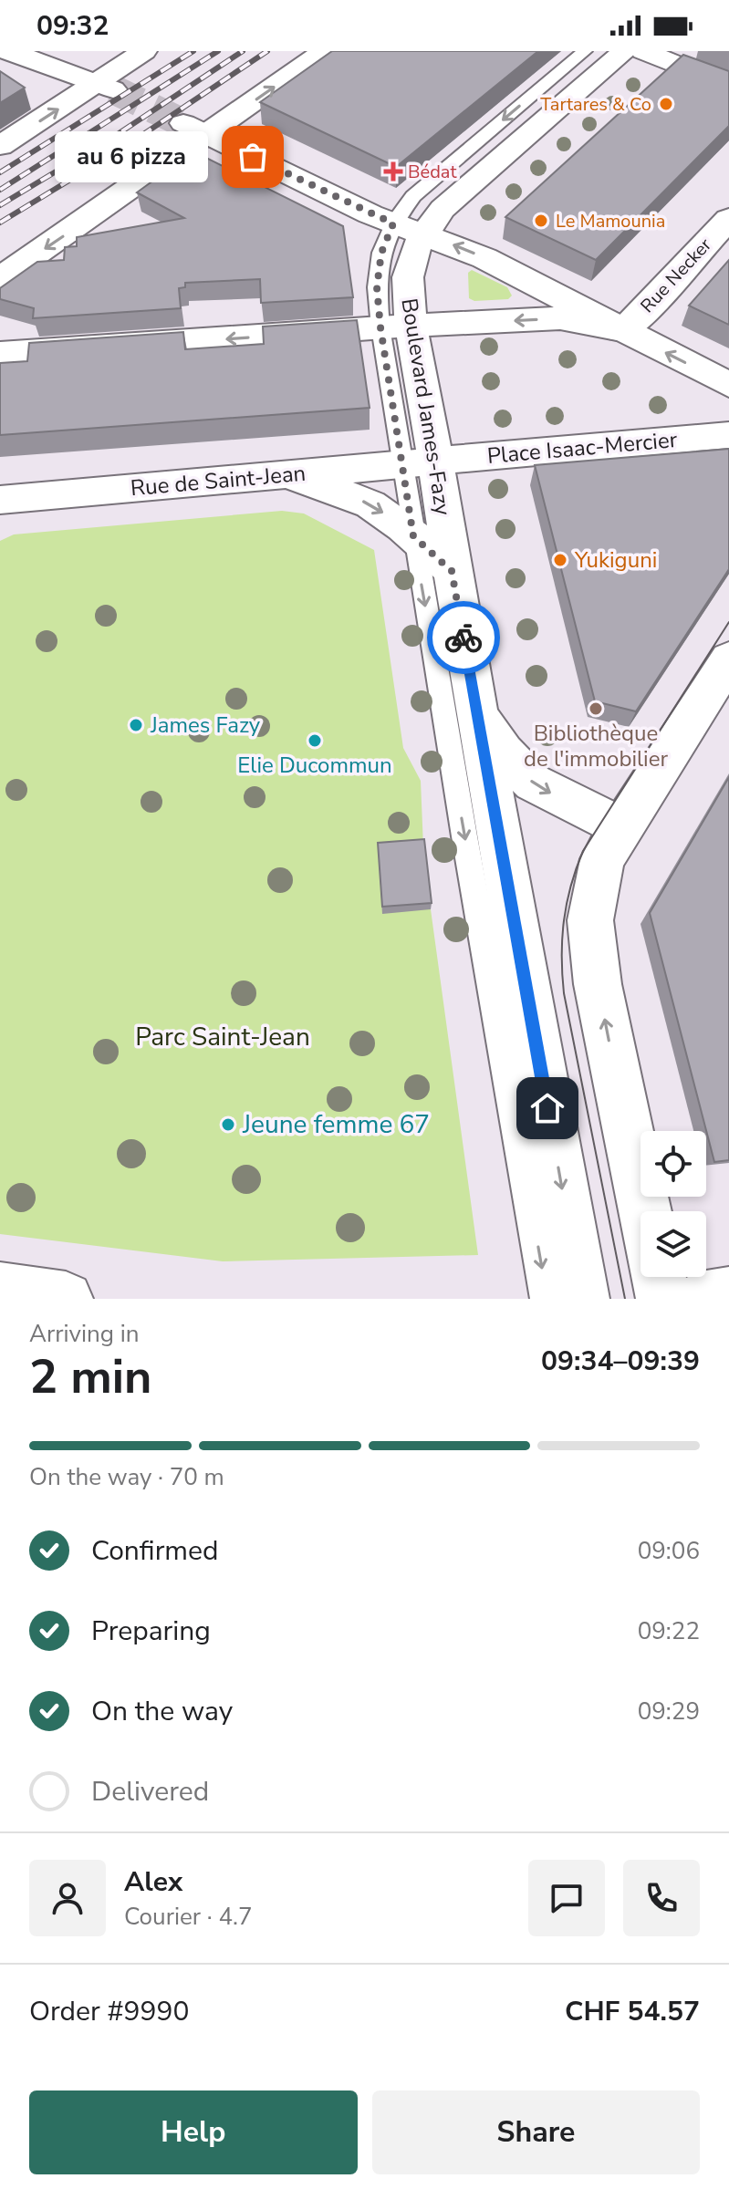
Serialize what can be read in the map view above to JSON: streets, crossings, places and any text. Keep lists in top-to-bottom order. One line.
{"streets":{"main road":["Rue Necker","Boulevard James-Fazy","Place Isaac-Mercier","Rue de Saint-Jean"]},"crossings":[["Boulevard James-Fazy","Place Isaac-Mercier"],["Boulevard James-Fazy","Rue de Saint-Jean"],["Place Isaac-Mercier","Rue de Saint-Jean"]],"parks":["Parc Saint-Jean"],"places":{"other":["Tartares & Co","au 6 pizza","Le Mamounia","Yukiguni","Bibliothèque de l'immobilier","James Fazy","Elie Ducommun","Jeune femme 67"],"health":["Bédat"]},"page":{"status":"09:32","bubble":"au 6 pizza","heading":["2 min","Arriving in","09:34–09:39"],"panel":["Alex","Courier · 4.7","Order #9990","CHF 54.57"],"bar":"On the way · 70 m","list":[["Confirmed","09:06"],["Preparing","09:22"],["On the way","09:29"],"Delivered"],"buttons":["Help","Share"]}}
